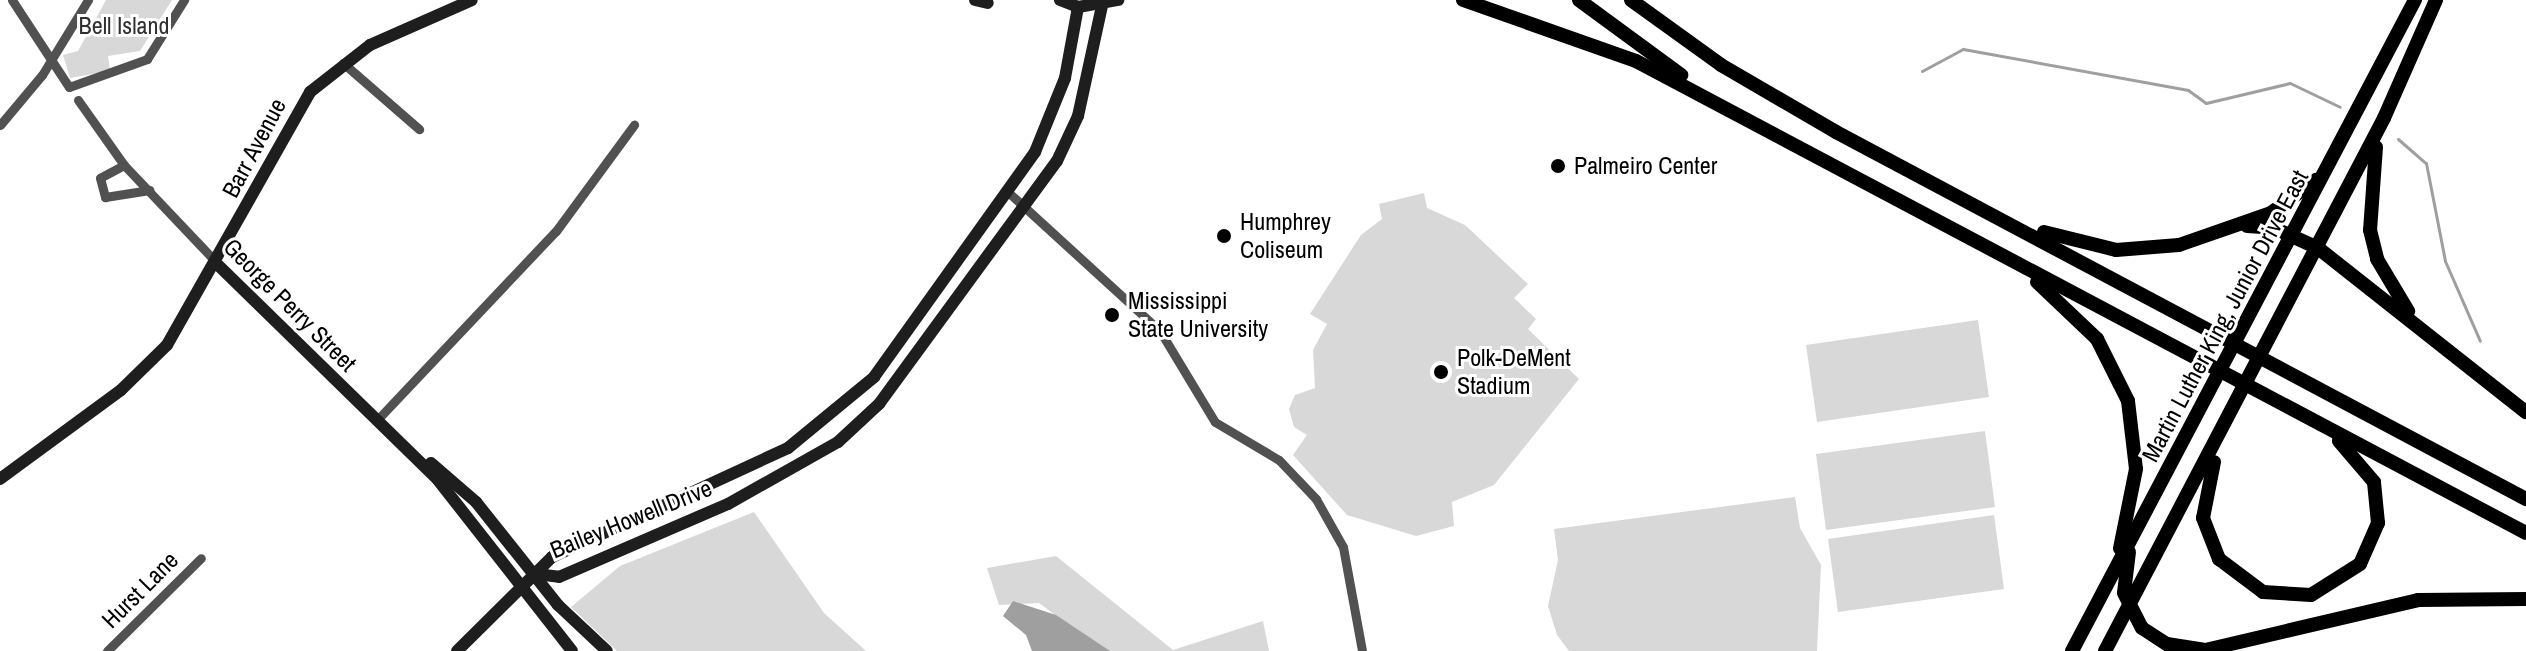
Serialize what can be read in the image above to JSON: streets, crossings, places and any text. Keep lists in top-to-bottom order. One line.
{"streets":{"main road":["Martin Luther King, Junior Drive East"],"street":["Barr Avenue","George Perry Street","Bailey Howell Drive","Hurst Lane"]},"crossings":[["Barr Avenue","George Perry Street"],["George Perry Street","Bailey Howell Drive"]],"parks":["Bell Island"],"places":["Palmeiro Center","Humphrey Coliseum","Mississippi State University","Polk-DeMent Stadium"]}
